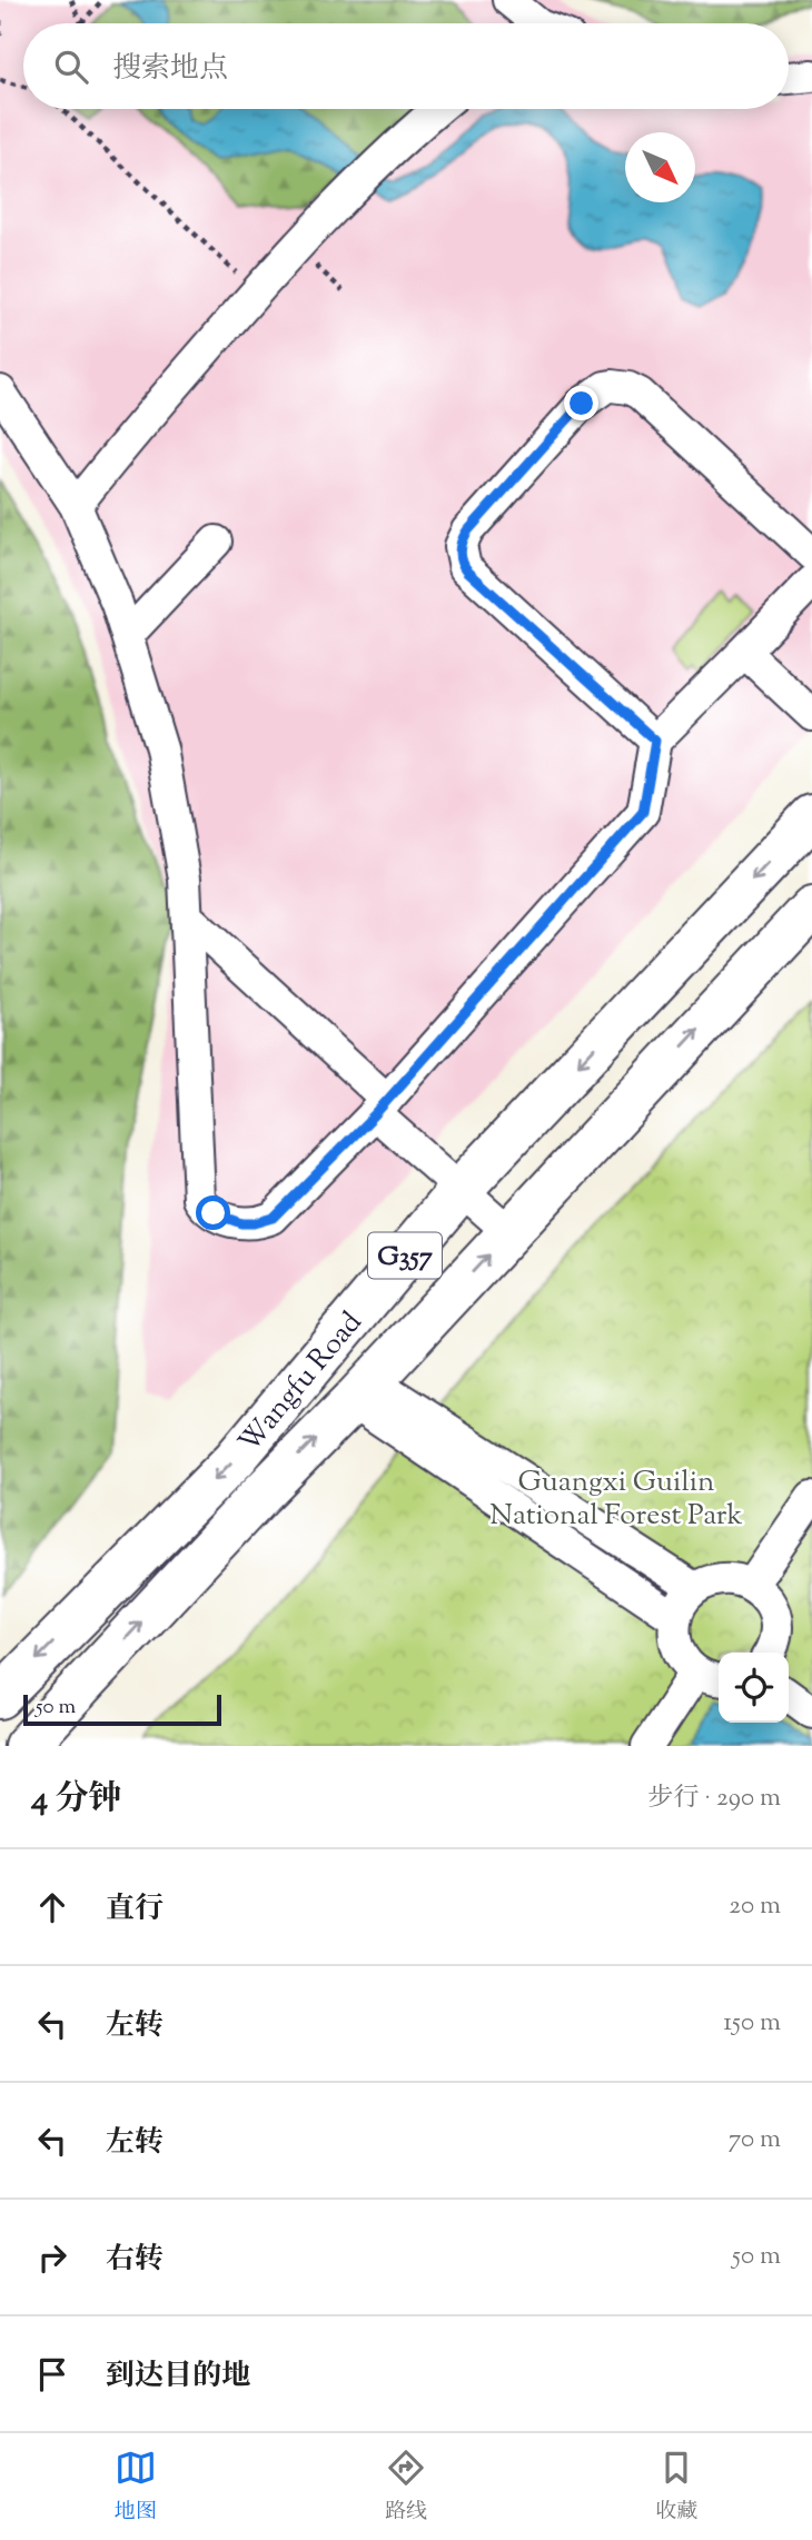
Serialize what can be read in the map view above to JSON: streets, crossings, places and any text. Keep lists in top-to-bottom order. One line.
{"streets":{"highway":["G357","Wangfu Road"]},"parks":["Guangxi Guilin National Forest Park"],"scale_bar":"50 m","north":"bottom right","page":{"search":"搜索地点","scale":"50 m","heading":["4 分钟","步行 · 290 m"],"list":[["直行","20 m"],["左转","150 m"],["左转","70 m"],["右转","50 m"],"到达目的地"],"nav":["地图","路线","收藏"]}}
